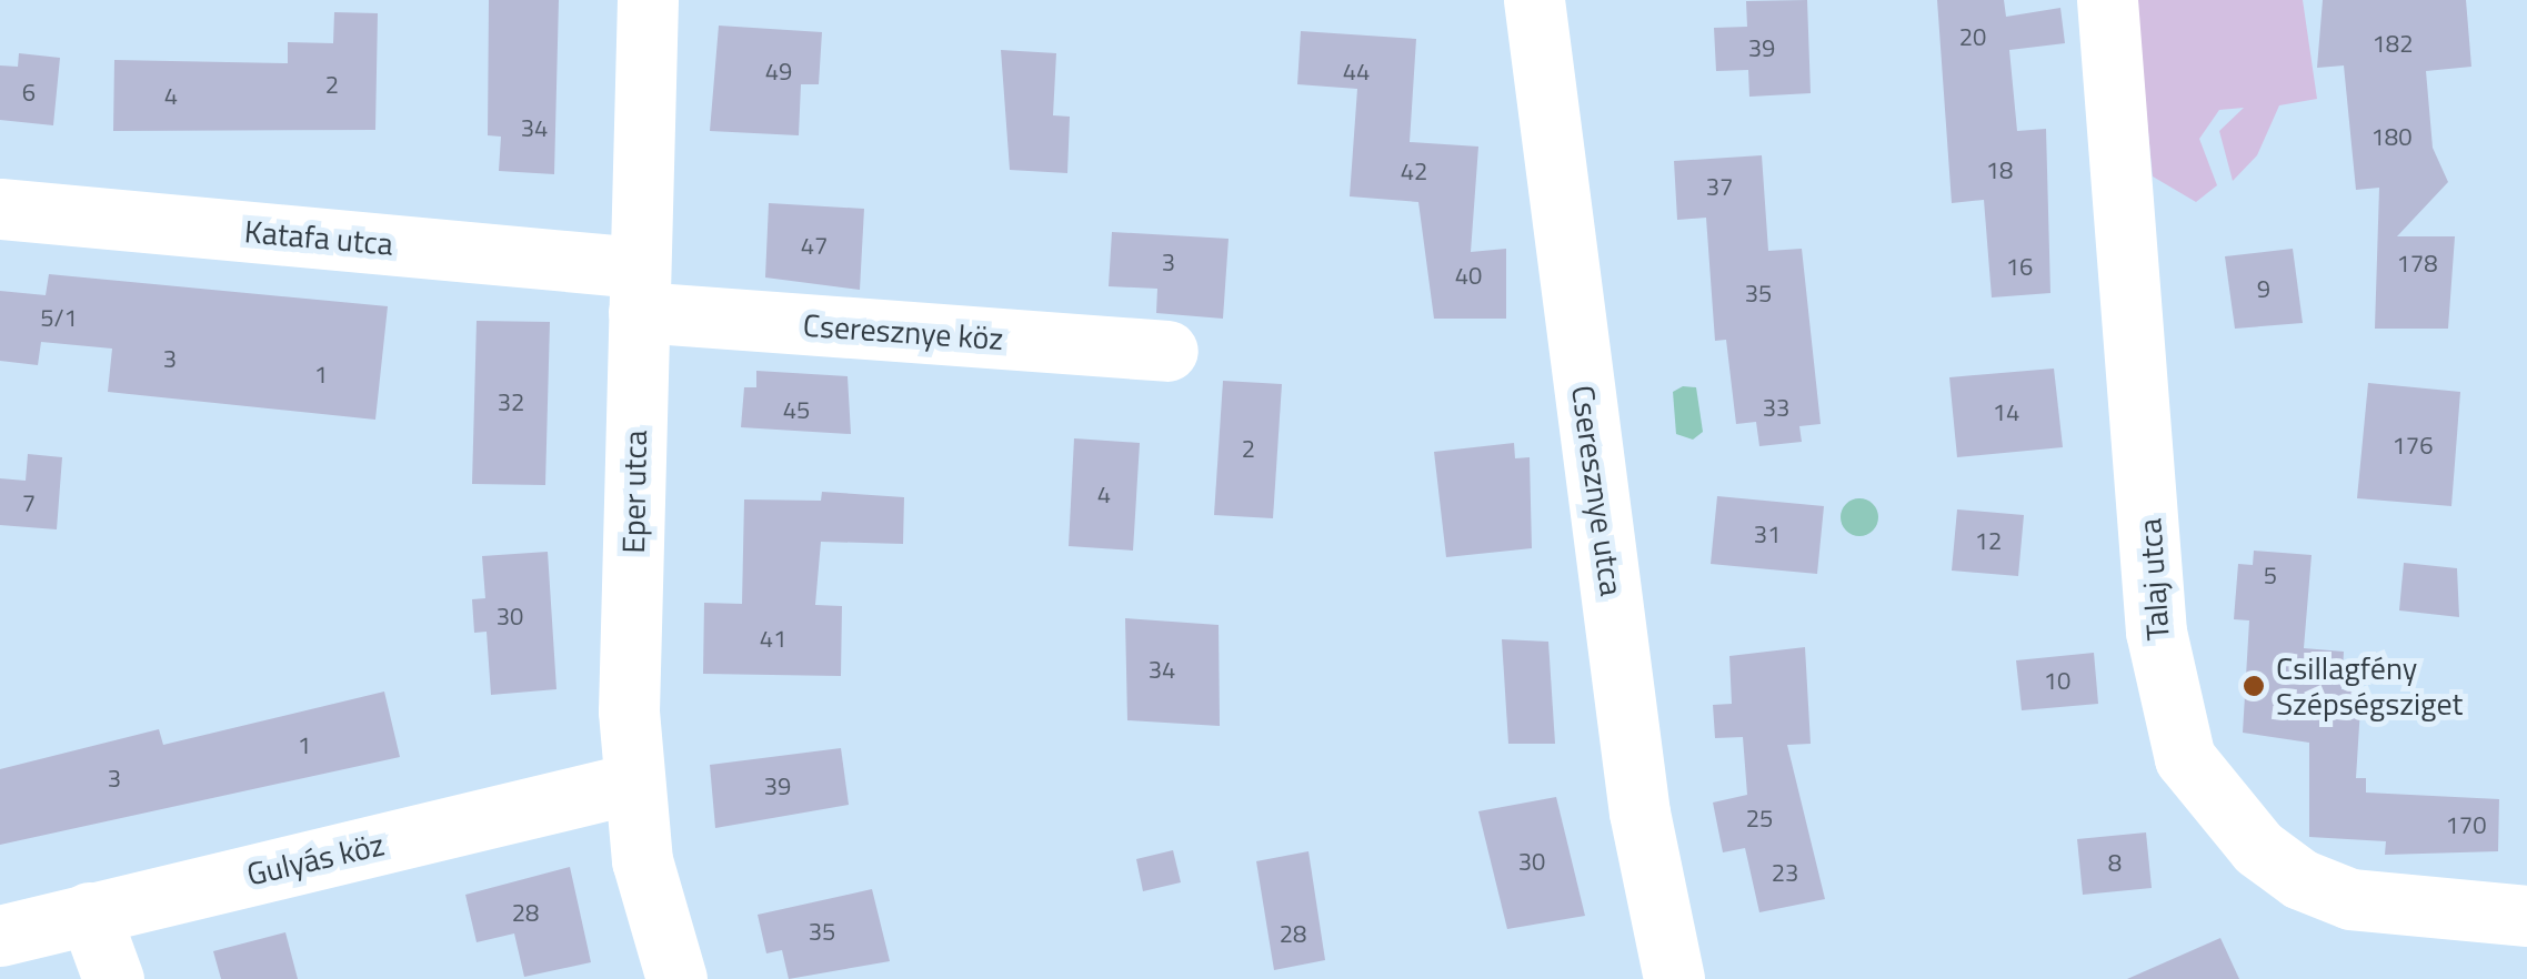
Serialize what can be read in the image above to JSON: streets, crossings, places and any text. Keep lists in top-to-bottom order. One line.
{"streets":{"street":["Katafa utca","Cseresznye köz","Cseresznye utca","Eper utca","Talaj utca","Gulyás köz"]},"crossings":[["Katafa utca","Cseresznye köz"],["Katafa utca","Eper utca"],["Cseresznye köz","Eper utca"],["Eper utca","Gulyás köz"]],"places":["Csillagfény Szépségsziget"],"house_numbers":["20","182","39","49","44","2","6","4","34","180","18","42","37","47","3","178","16","40","9","35","5/1","3","1","32","33","45","14","176","2","4","7","31","12","5","30","41","34","10","1","3","39","25","170","30","8","23","28","35","28"]}
